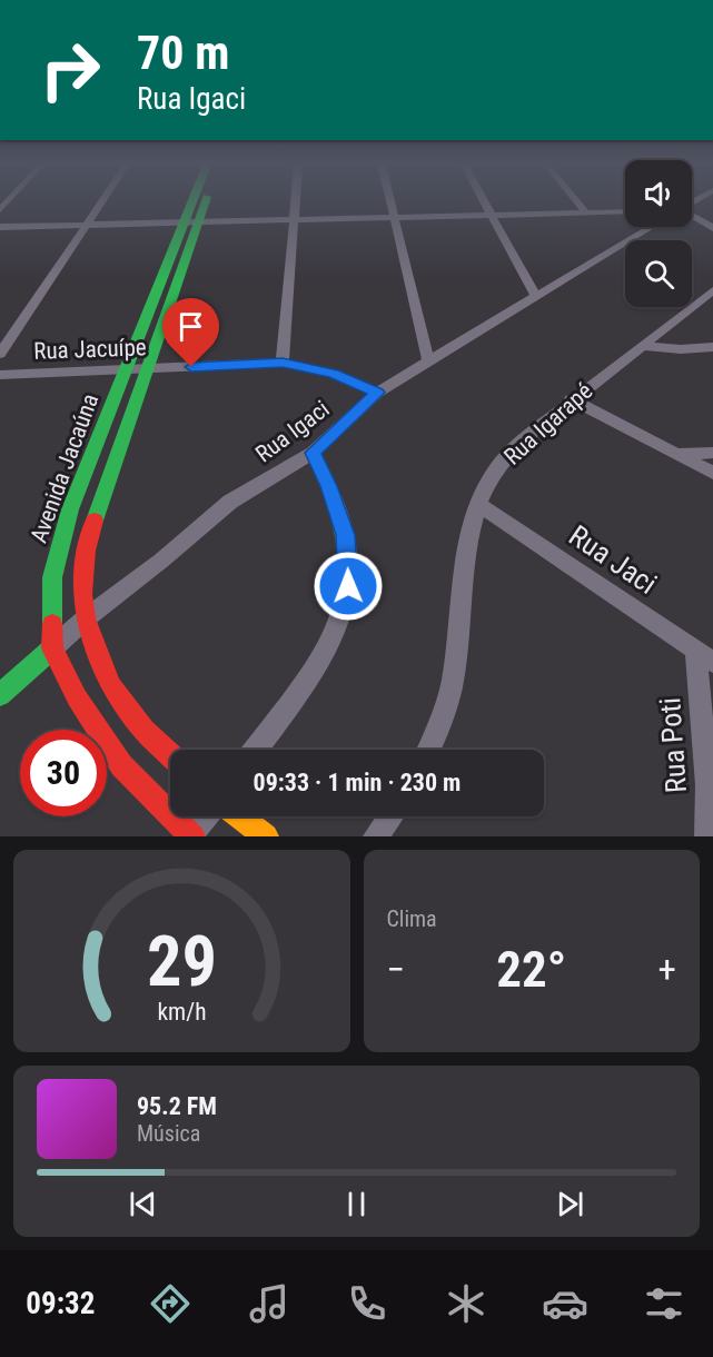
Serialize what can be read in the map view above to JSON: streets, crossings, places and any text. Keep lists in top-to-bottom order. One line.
{"streets":{"street":["Rua Jacuípe","Rua Igarapé","Rua Igaci","Avenida Jacaúna","Rua Jaci","Rua Poti"]},"crossings":[["Rua Jacuípe","Rua Igaci"],["Rua Jacuípe","Avenida Jacaúna"],["Rua Igarapé","Rua Jaci"],["Rua Igaci","Avenida Jacaúna"],["Rua Jaci","Rua Poti"]],"page":{"turn":["70 m","Rua Igaci"],"limit":"30","trip":"09:33 · 1 min · 230 m","tile":"Clima","heat":["−","22°","+"],"song":["95.2 FM","Música"],"tabs":"09:32","gauge":["29","km/h"]}}
